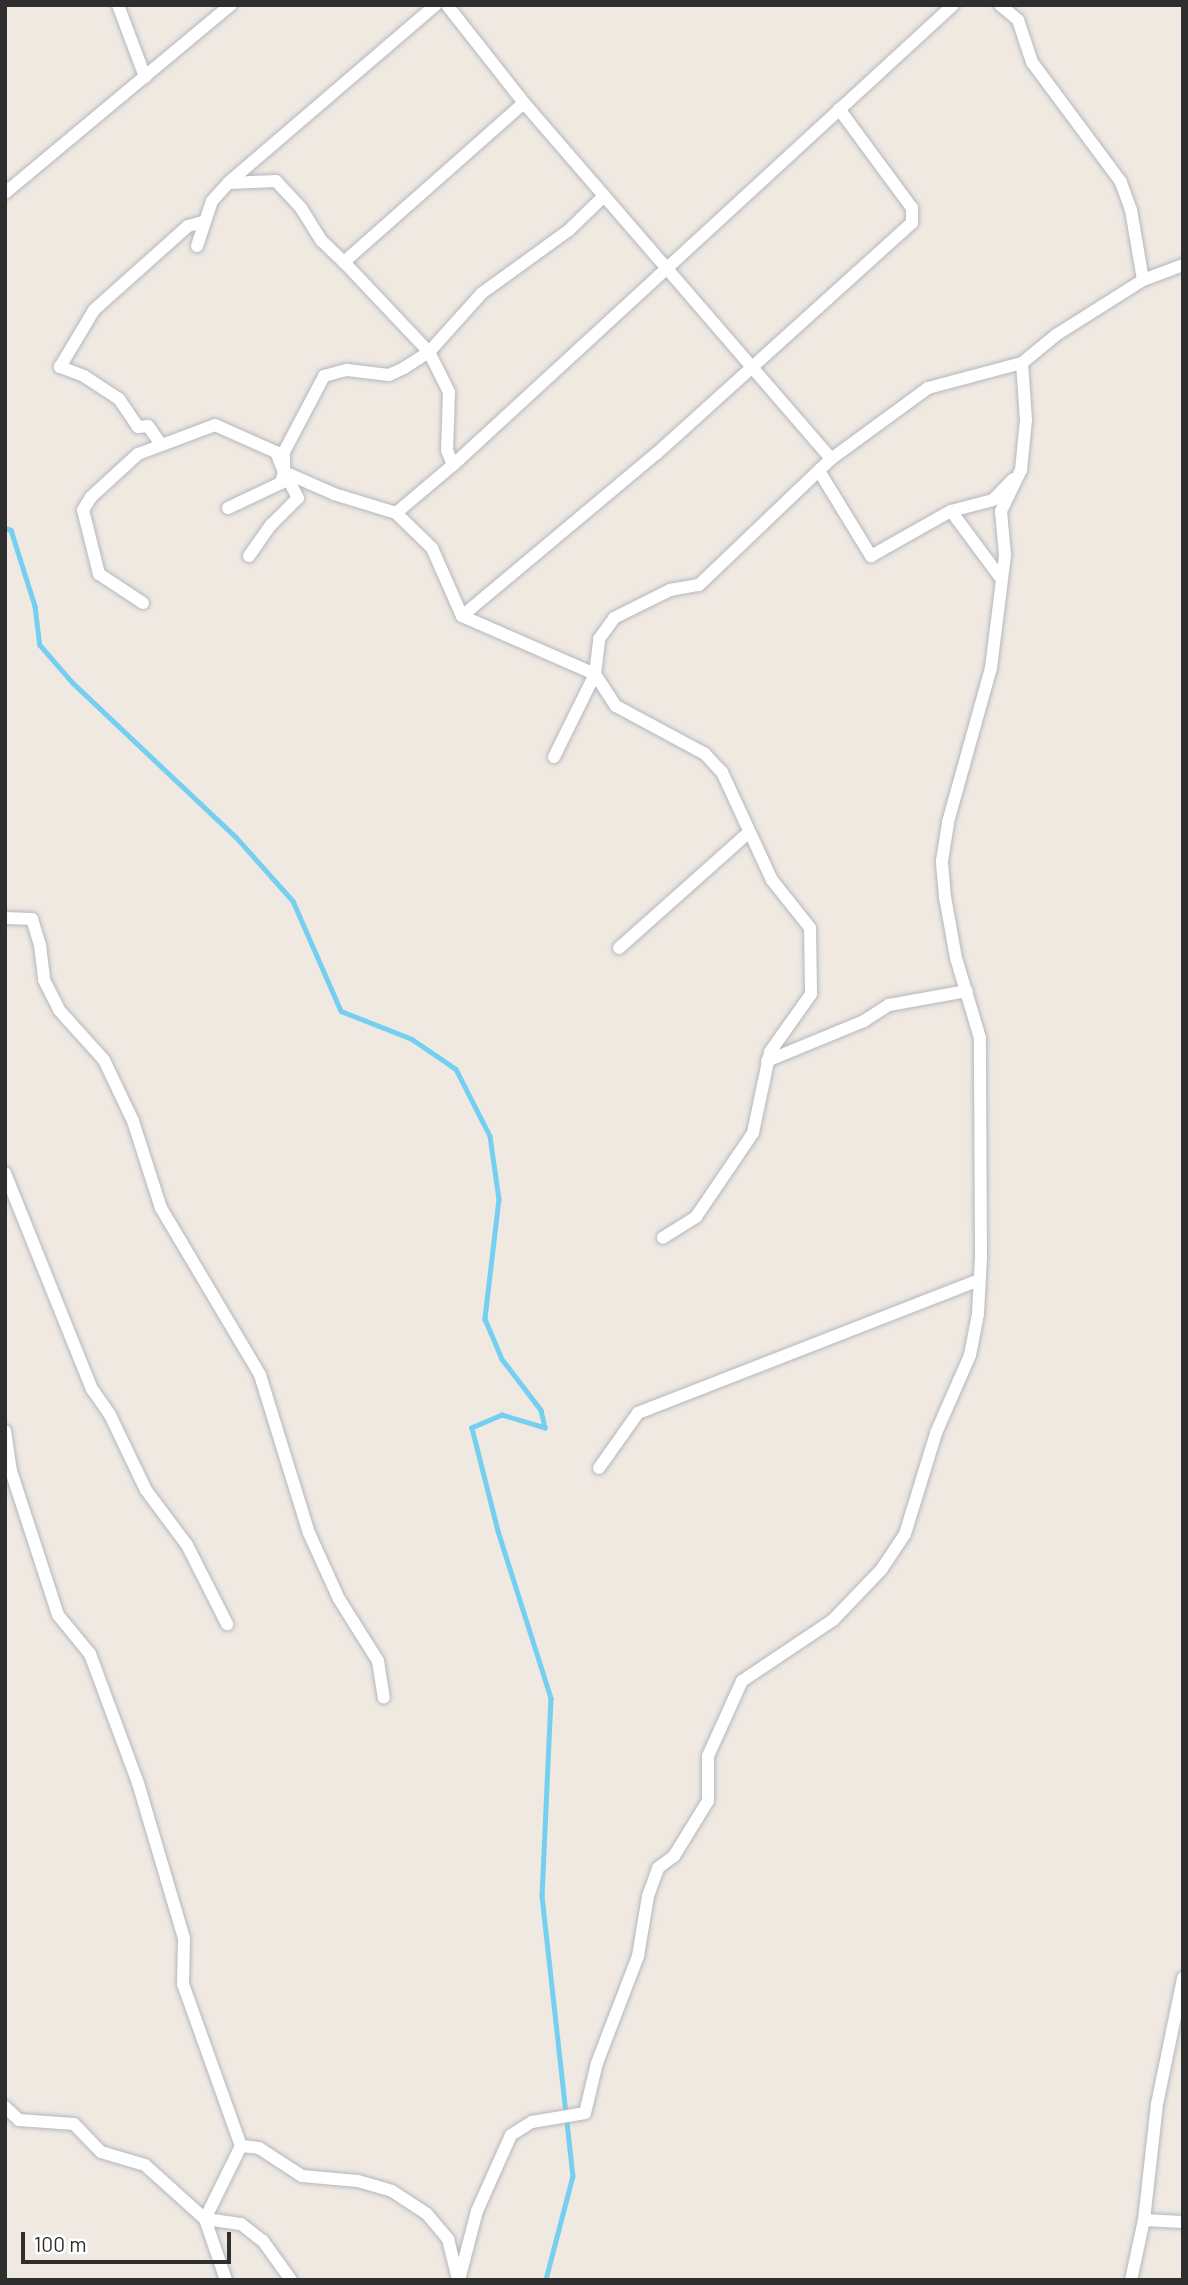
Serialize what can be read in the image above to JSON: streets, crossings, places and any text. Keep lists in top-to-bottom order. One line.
{"scale_bar":"100 m"}
